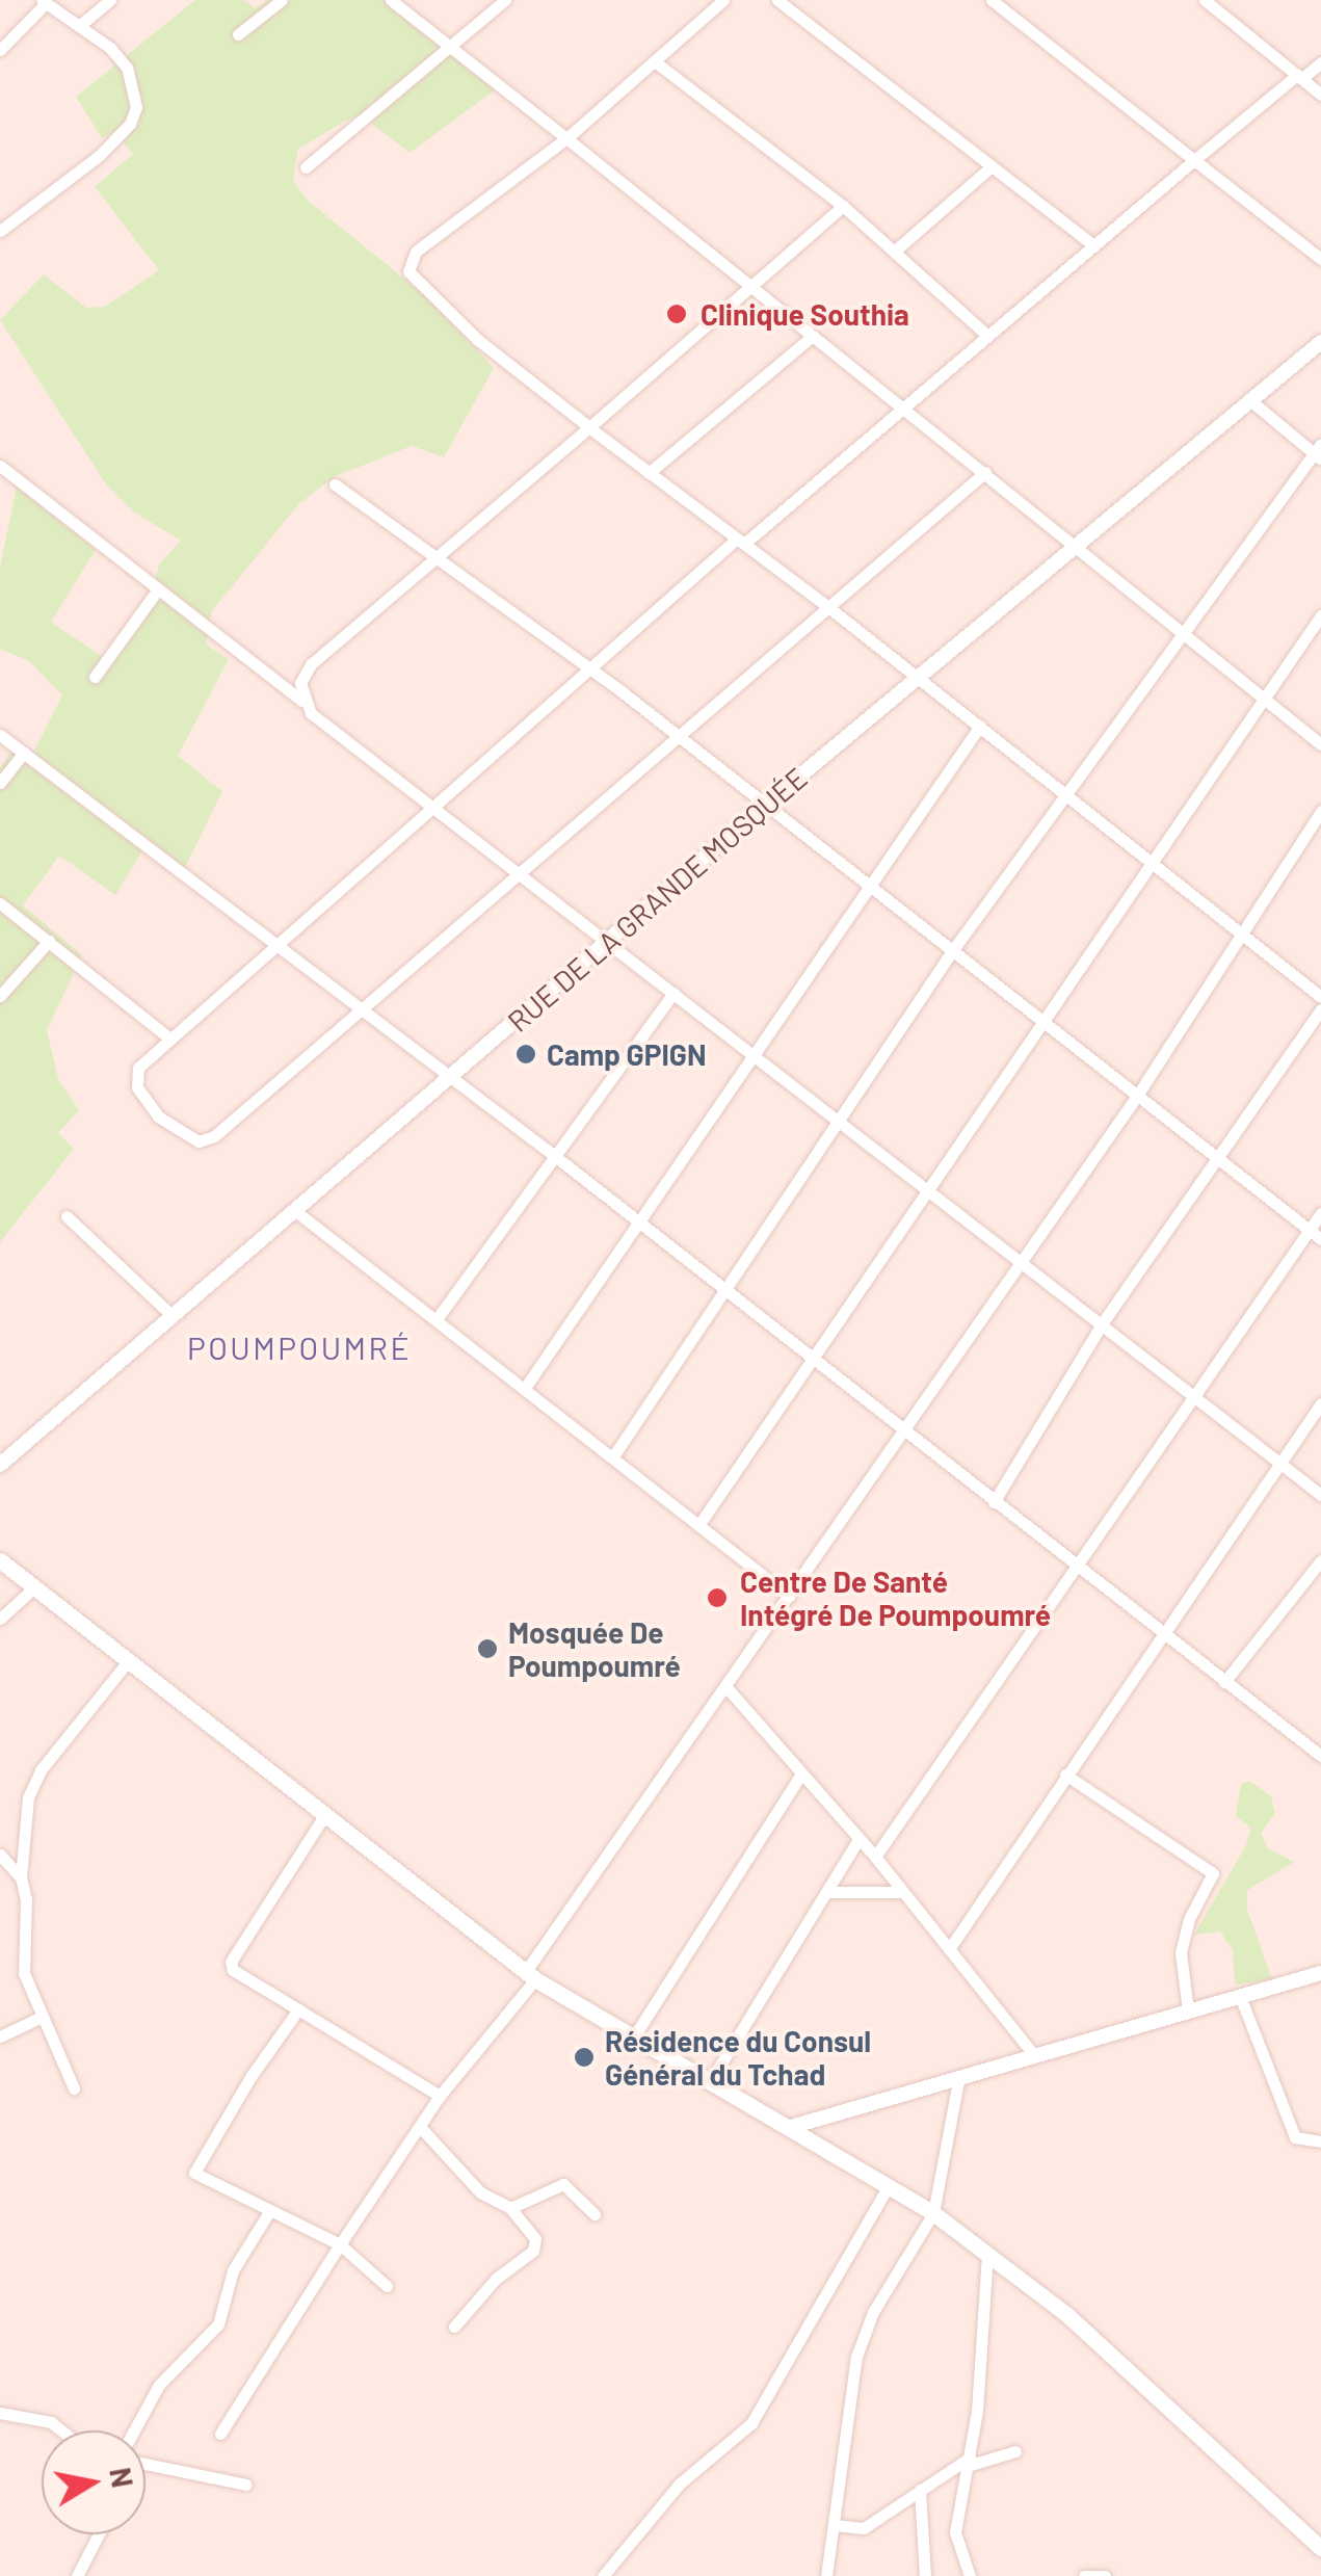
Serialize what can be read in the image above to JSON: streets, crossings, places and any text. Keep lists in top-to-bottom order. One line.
{"streets":{"street":["RUE DE LA GRANDE MOSQUÉE"]},"districts":["POUMPOUMRÉ"],"places":["Clinique Southia","Camp GPIGN","Centre De Santé Intégré De Poumpoumré","Mosquée De Poumpoumré","Résidence du Consul Général du Tchad"],"north":"right"}
